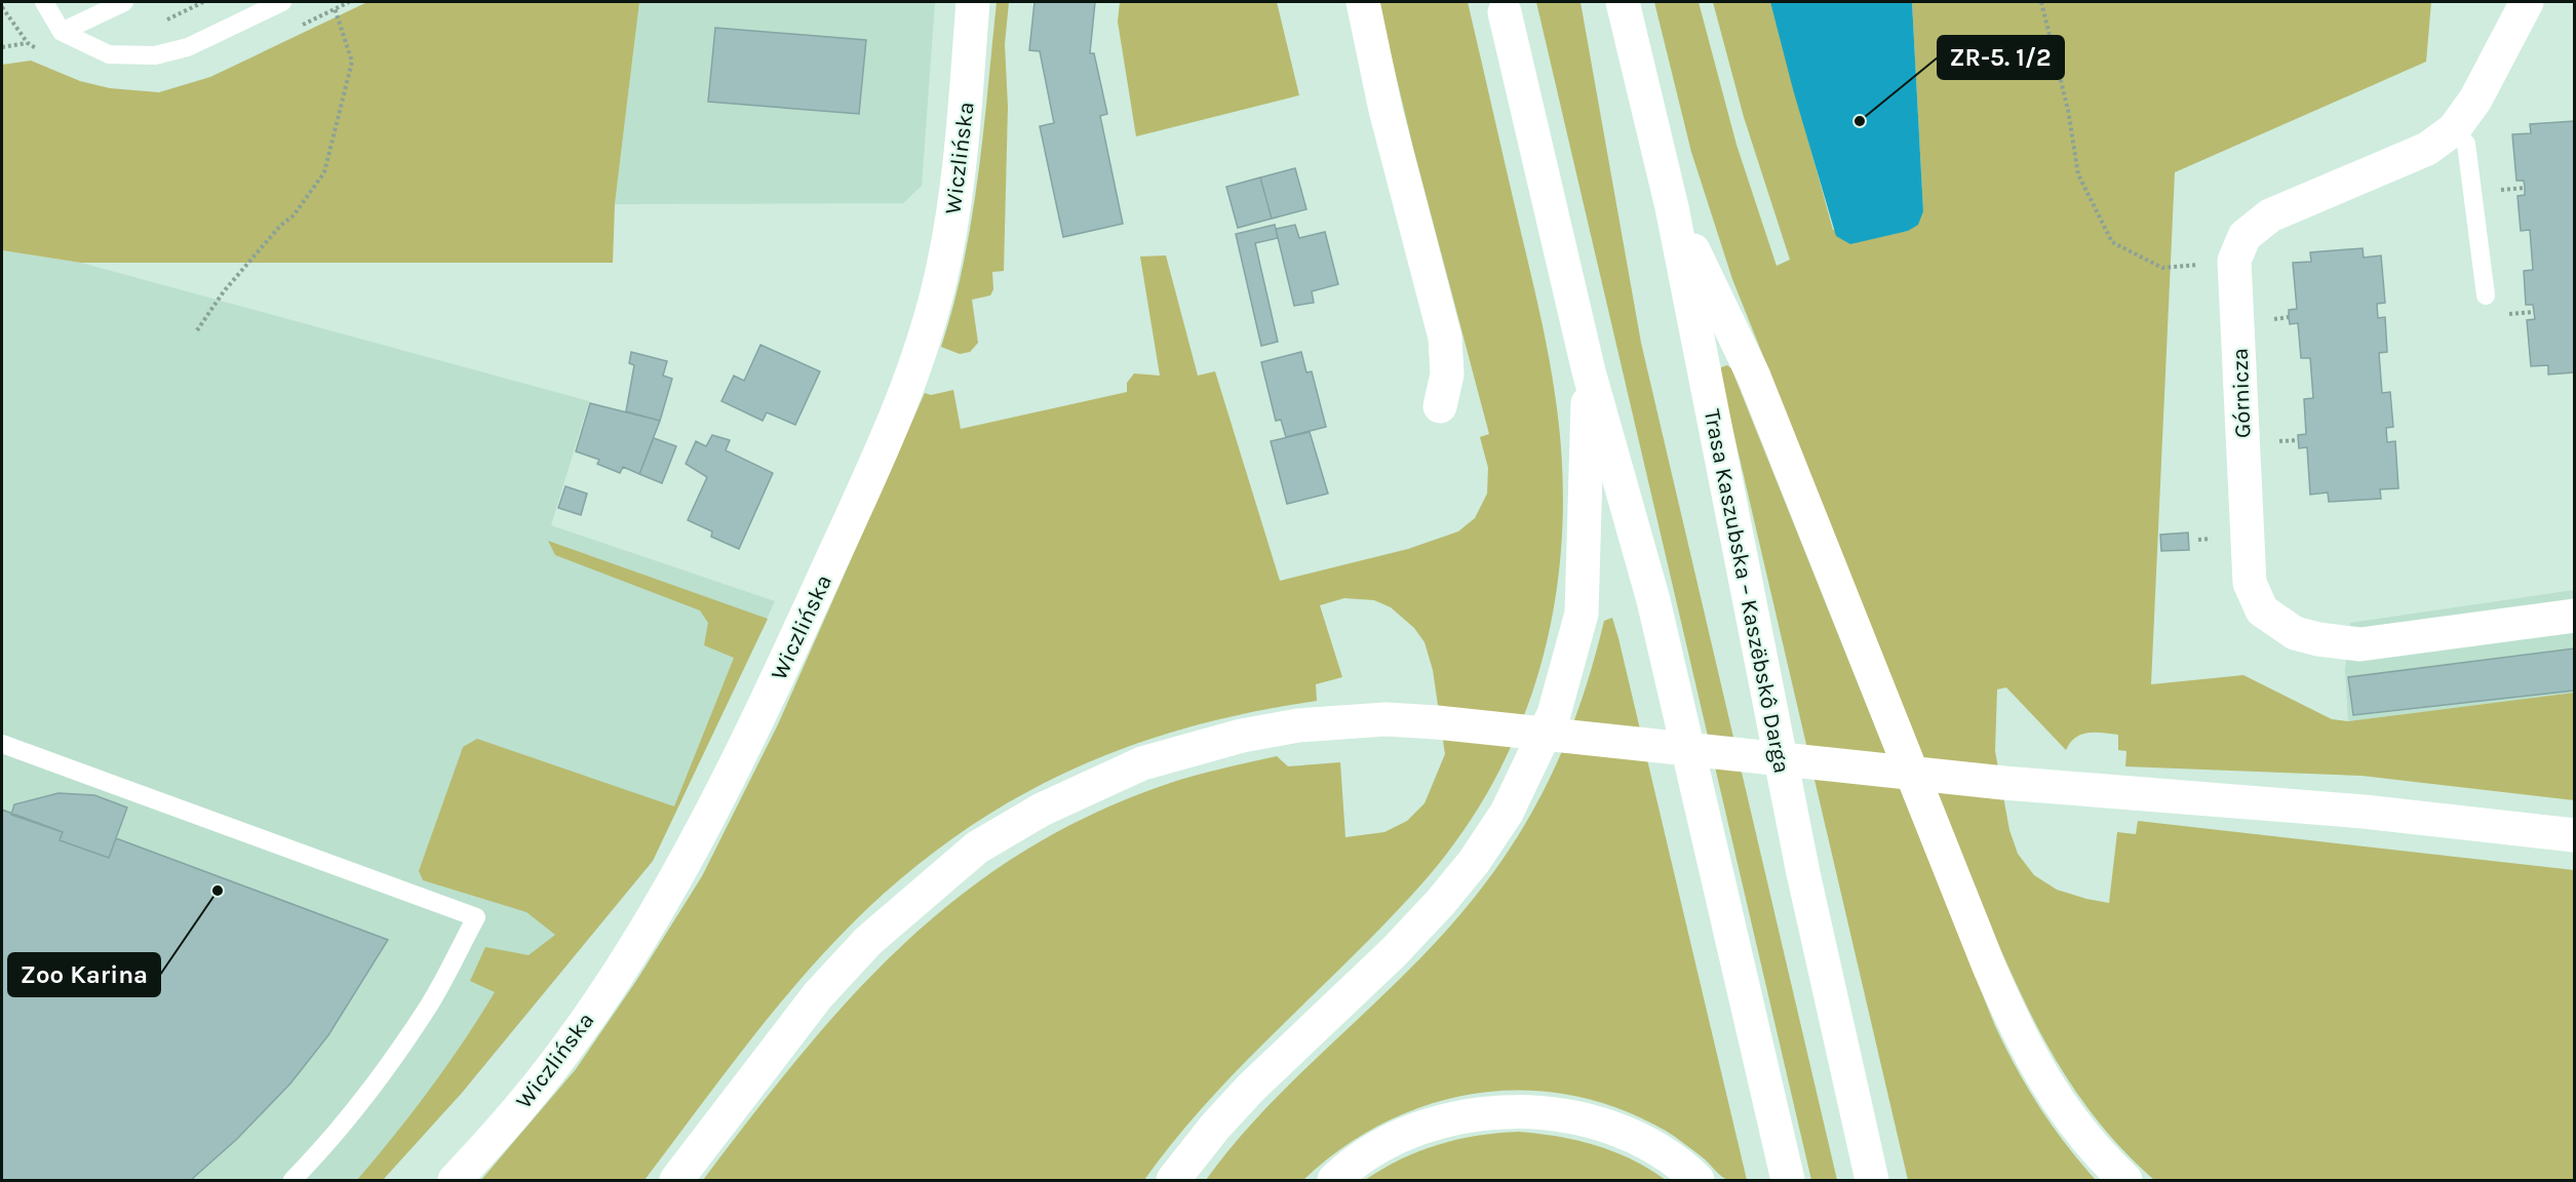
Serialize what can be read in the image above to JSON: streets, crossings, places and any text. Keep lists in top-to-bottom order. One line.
{"streets":{"main road":["Wiczlińska","Górnicza","Trasa Kaszubska – Kaszëbskô Darga"]},"places":["ZR-5. 1/2","Zoo Karina"]}
